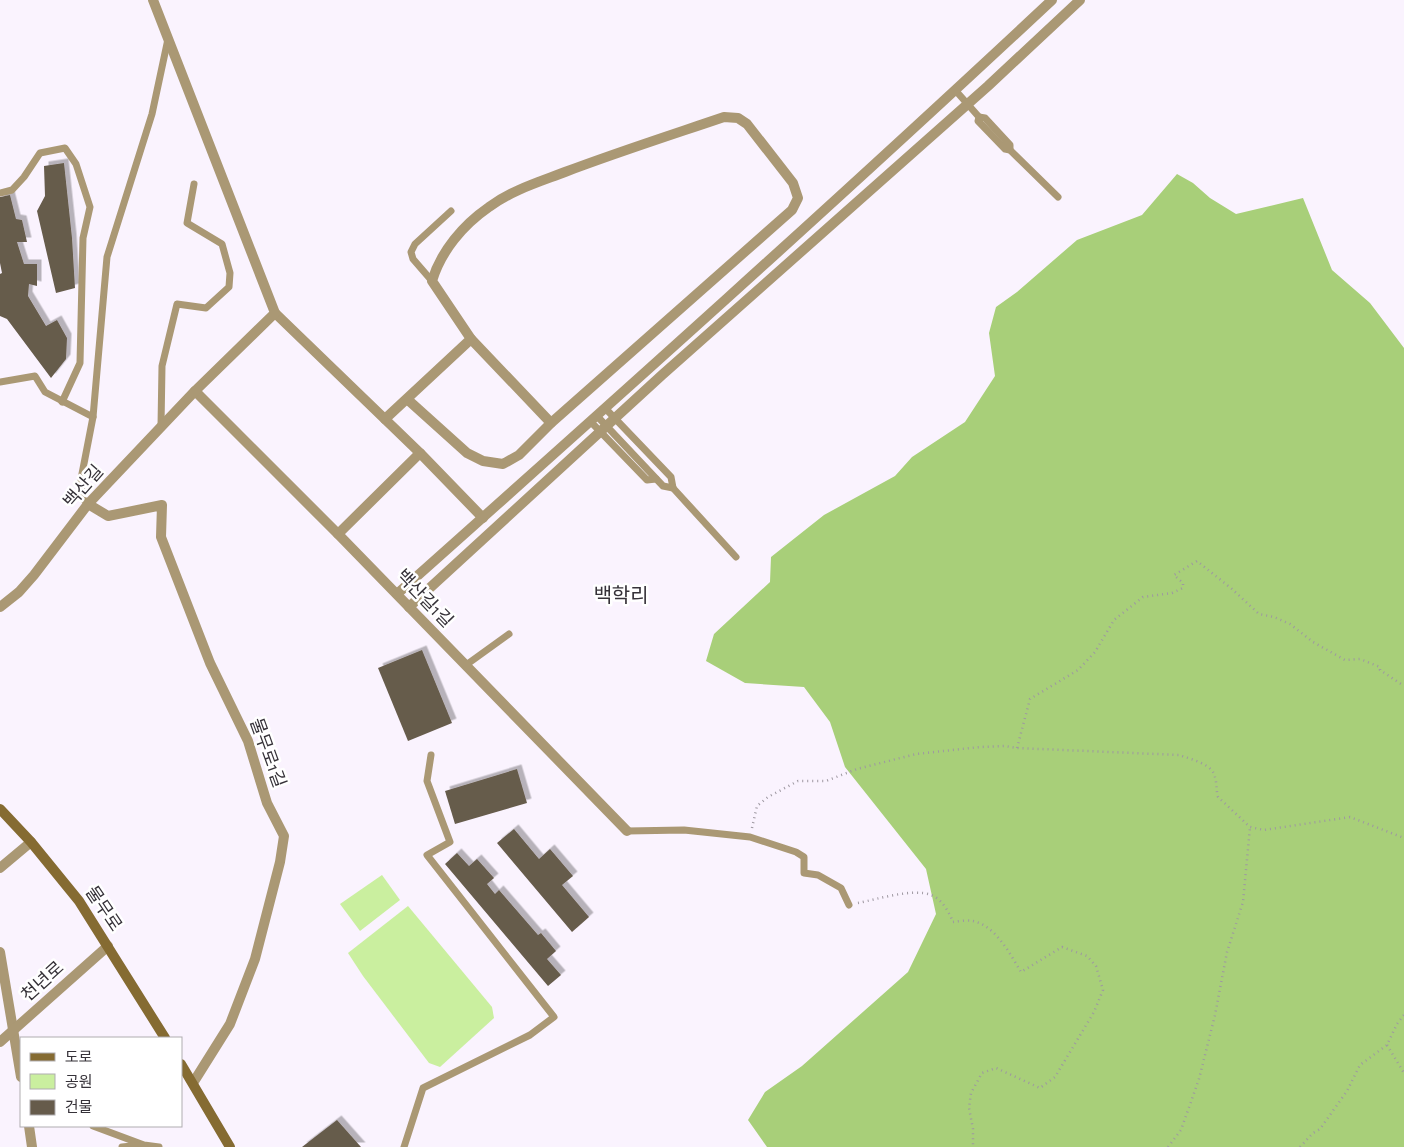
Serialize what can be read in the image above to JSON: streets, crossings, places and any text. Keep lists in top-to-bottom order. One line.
{"streets":{"main road":["물무로"],"street":["백산길","백산길1길","물무로1길","천년로"]},"crossings":[["백산길","백산길1길"],["백산길","물무로1길"],["물무로","천년로"]],"districts":["백학리"],"legend":["도로","공원","건물"]}
